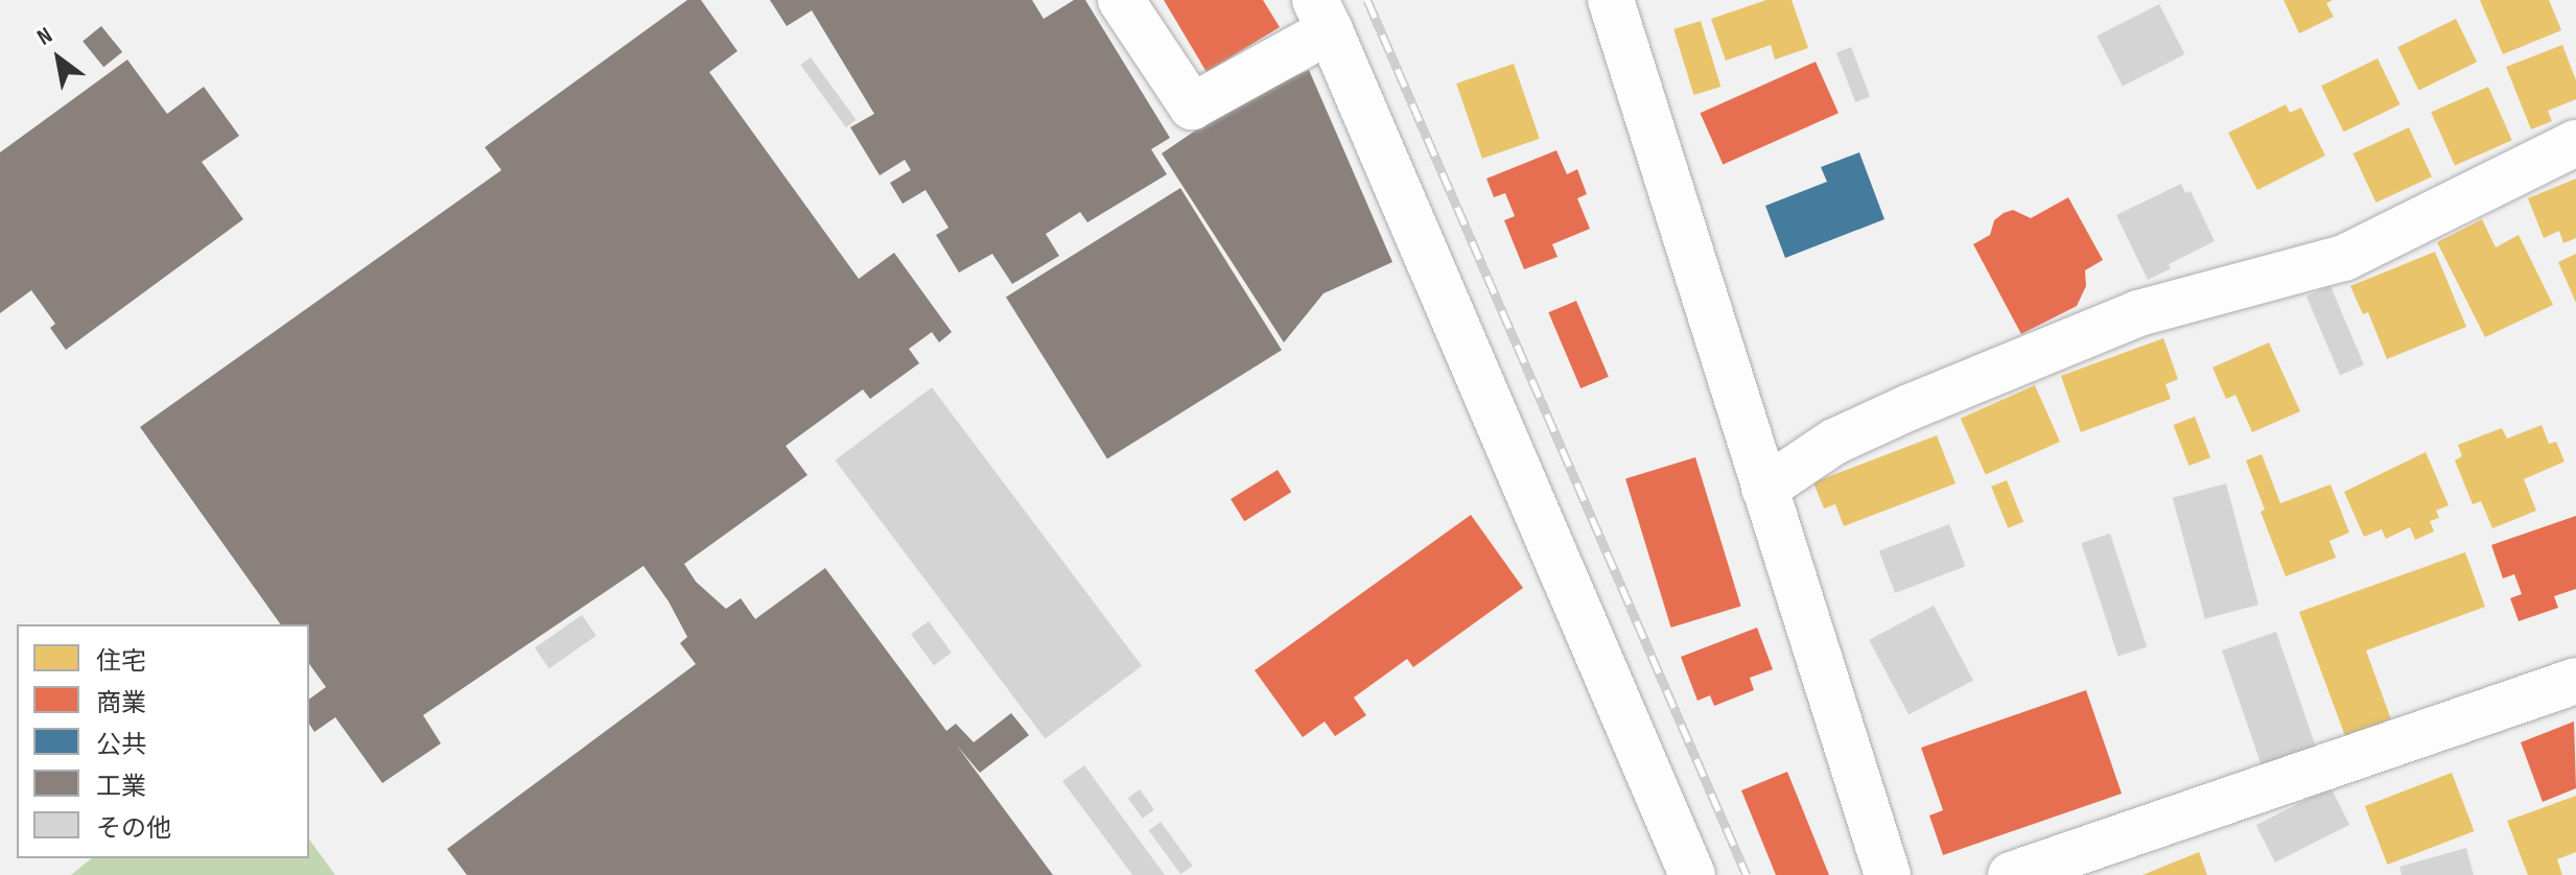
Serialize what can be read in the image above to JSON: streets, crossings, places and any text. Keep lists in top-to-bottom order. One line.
{"legend":["住宅","商業","公共","工業","その他"],"north":"top left"}
